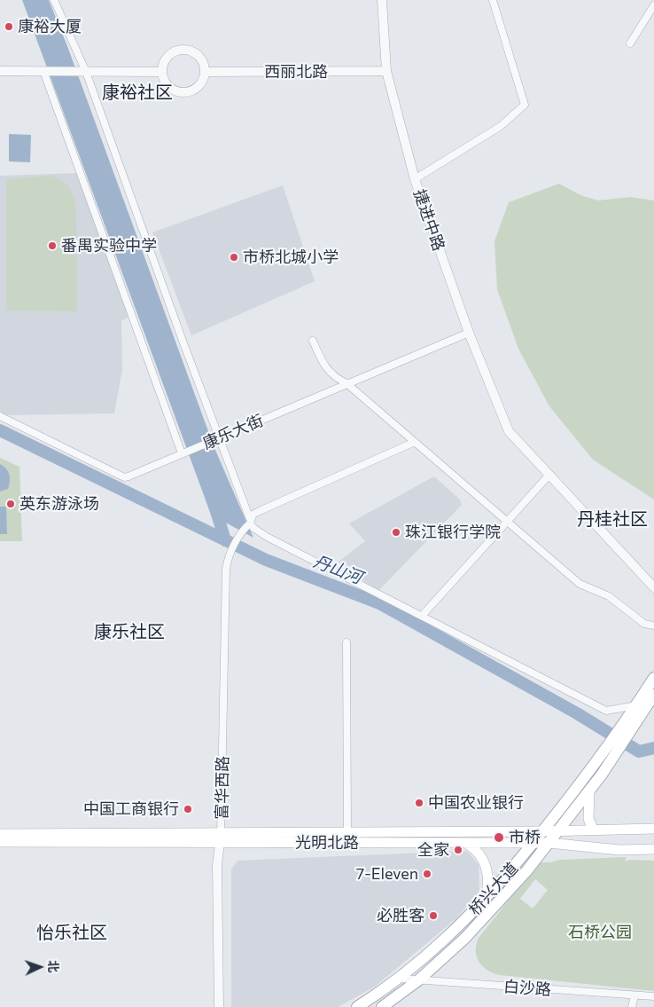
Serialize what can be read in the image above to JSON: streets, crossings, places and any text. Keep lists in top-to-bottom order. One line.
{"streets":{"main road":["光明北路","桥兴大道"],"street":["西丽北路","捷进中路","康乐大街","富华西路","白沙路"]},"crossings":[["西丽北路","捷进中路"],["捷进中路","康乐大街"],["富华西路","光明北路"],["光明北路","桥兴大道"],["桥兴大道","白沙路"]],"districts":["康裕社区","丹桂社区","康乐社区","怡乐社区"],"water":["丹山河"],"parks":["石桥公园"],"places":["康裕大厦","番禺实验中学","市桥北城小学","英东游泳场","珠江银行学院","中国农业银行","中国工商银行","市桥","全家","7-Eleven","必胜客"],"north":"right"}
